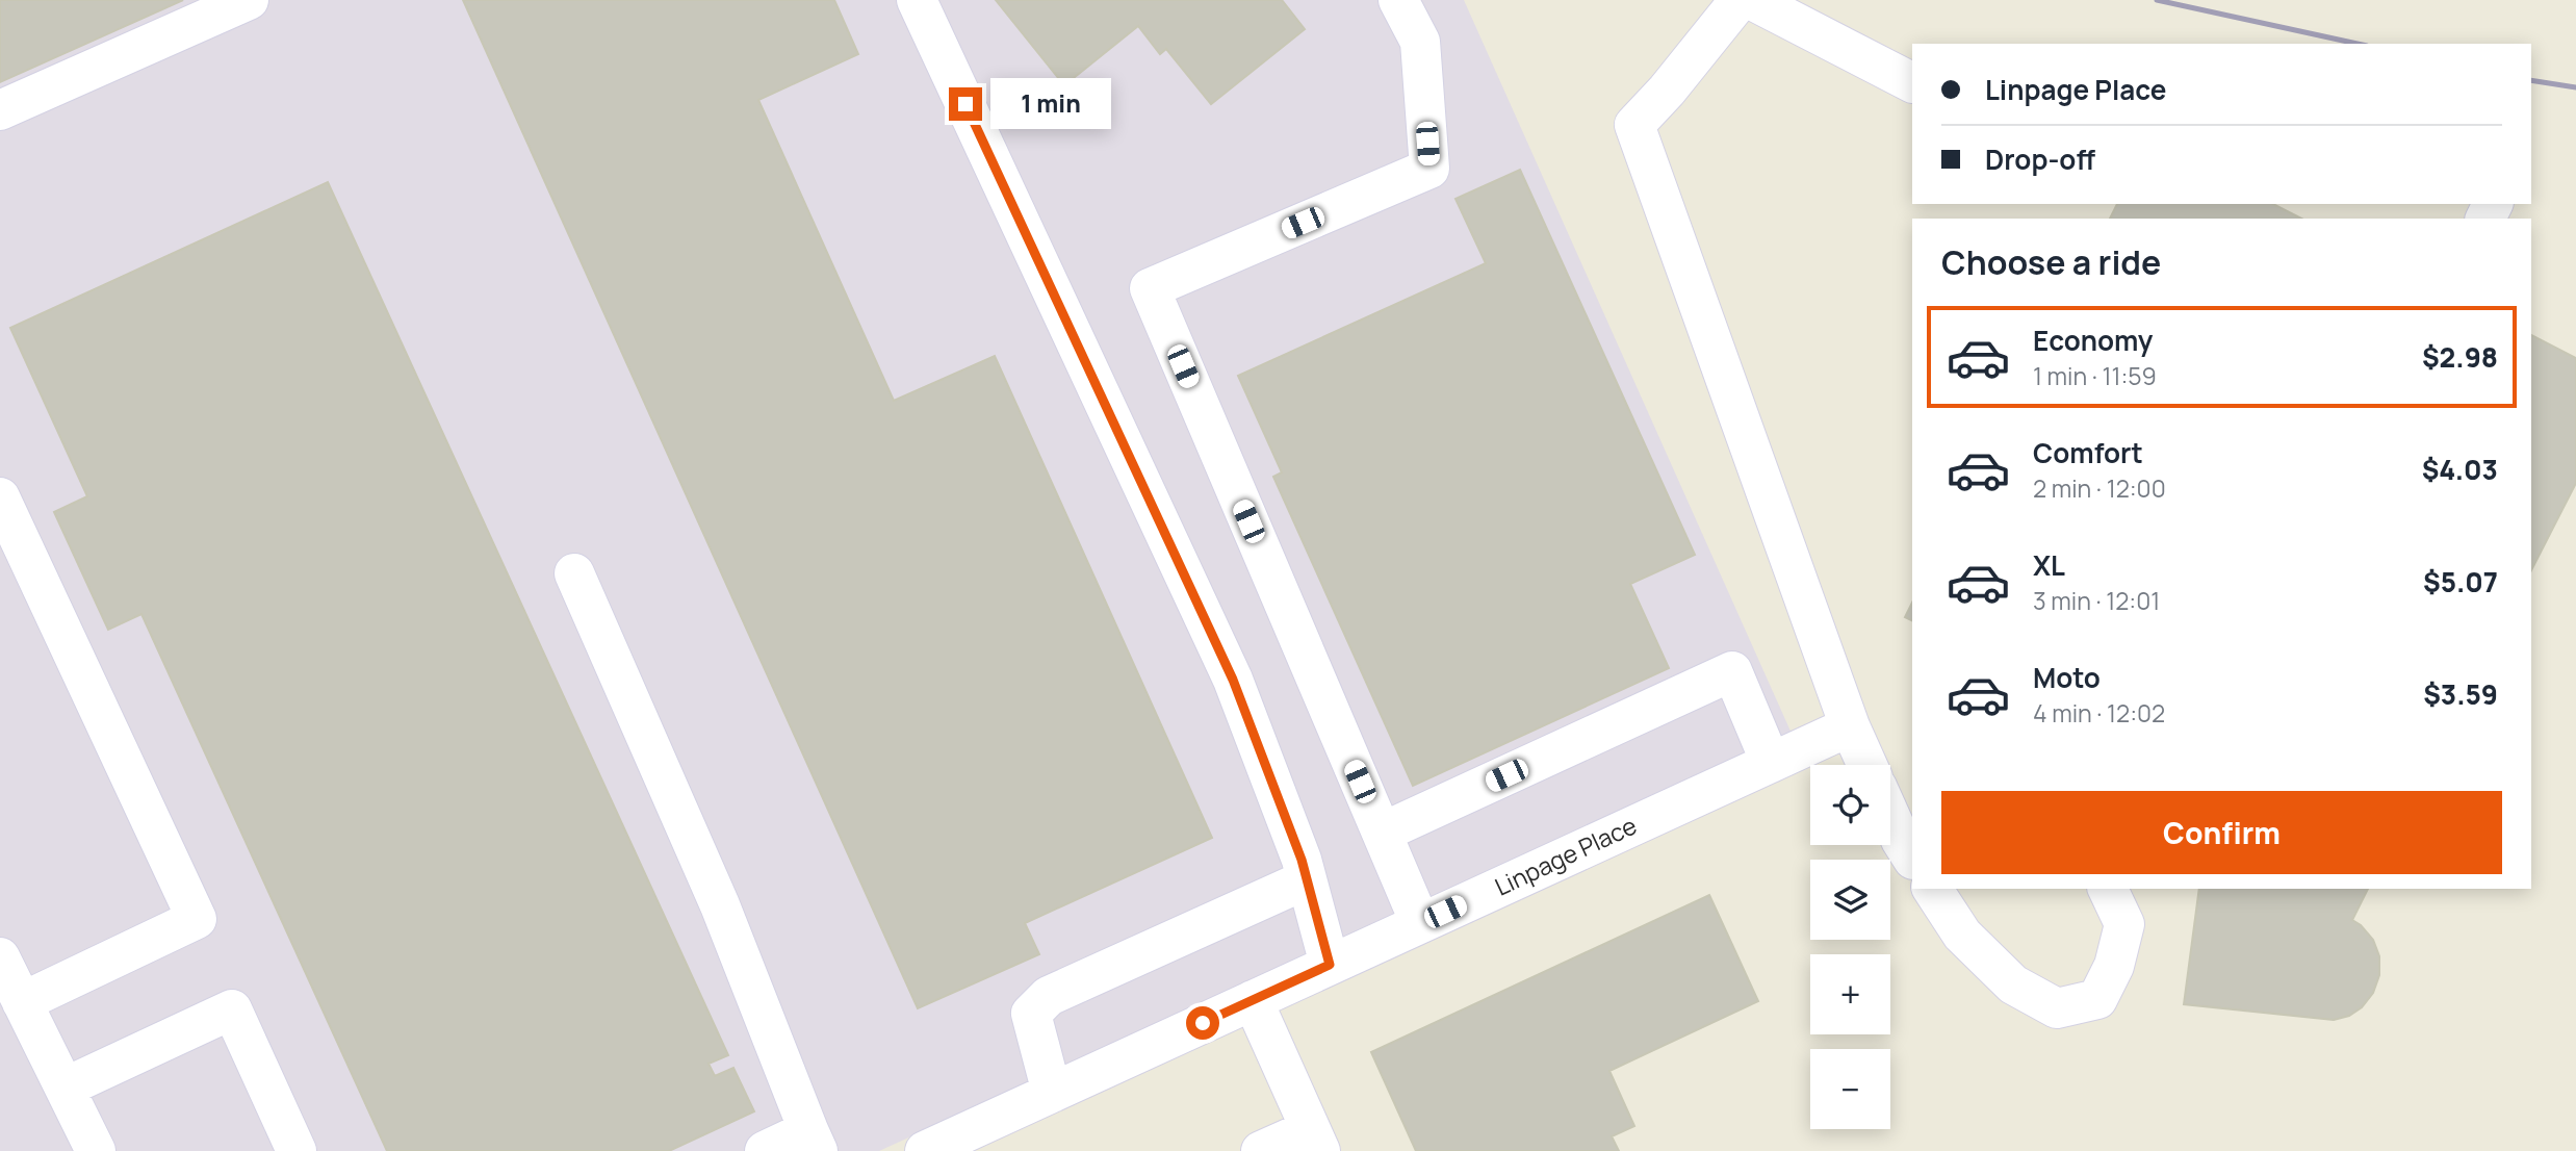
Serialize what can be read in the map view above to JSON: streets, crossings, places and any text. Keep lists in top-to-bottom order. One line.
{"streets":{"street":["Linpage Place"]},"page":{"banner":["Linpage Place","Drop-off"],"bubble":"1 min","heading":"Choose a ride","list":[{"name":"Economy","note":"1 min · 11:59","value":"$2.98"},{"name":"Comfort","note":"2 min · 12:00","value":"$4.03"},{"name":"XL","note":"3 min · 12:01","value":"$5.07"},{"name":"Moto","note":"4 min · 12:02","value":"$3.59"}],"map_buttons":["+","−"],"buttons":"Confirm"}}
